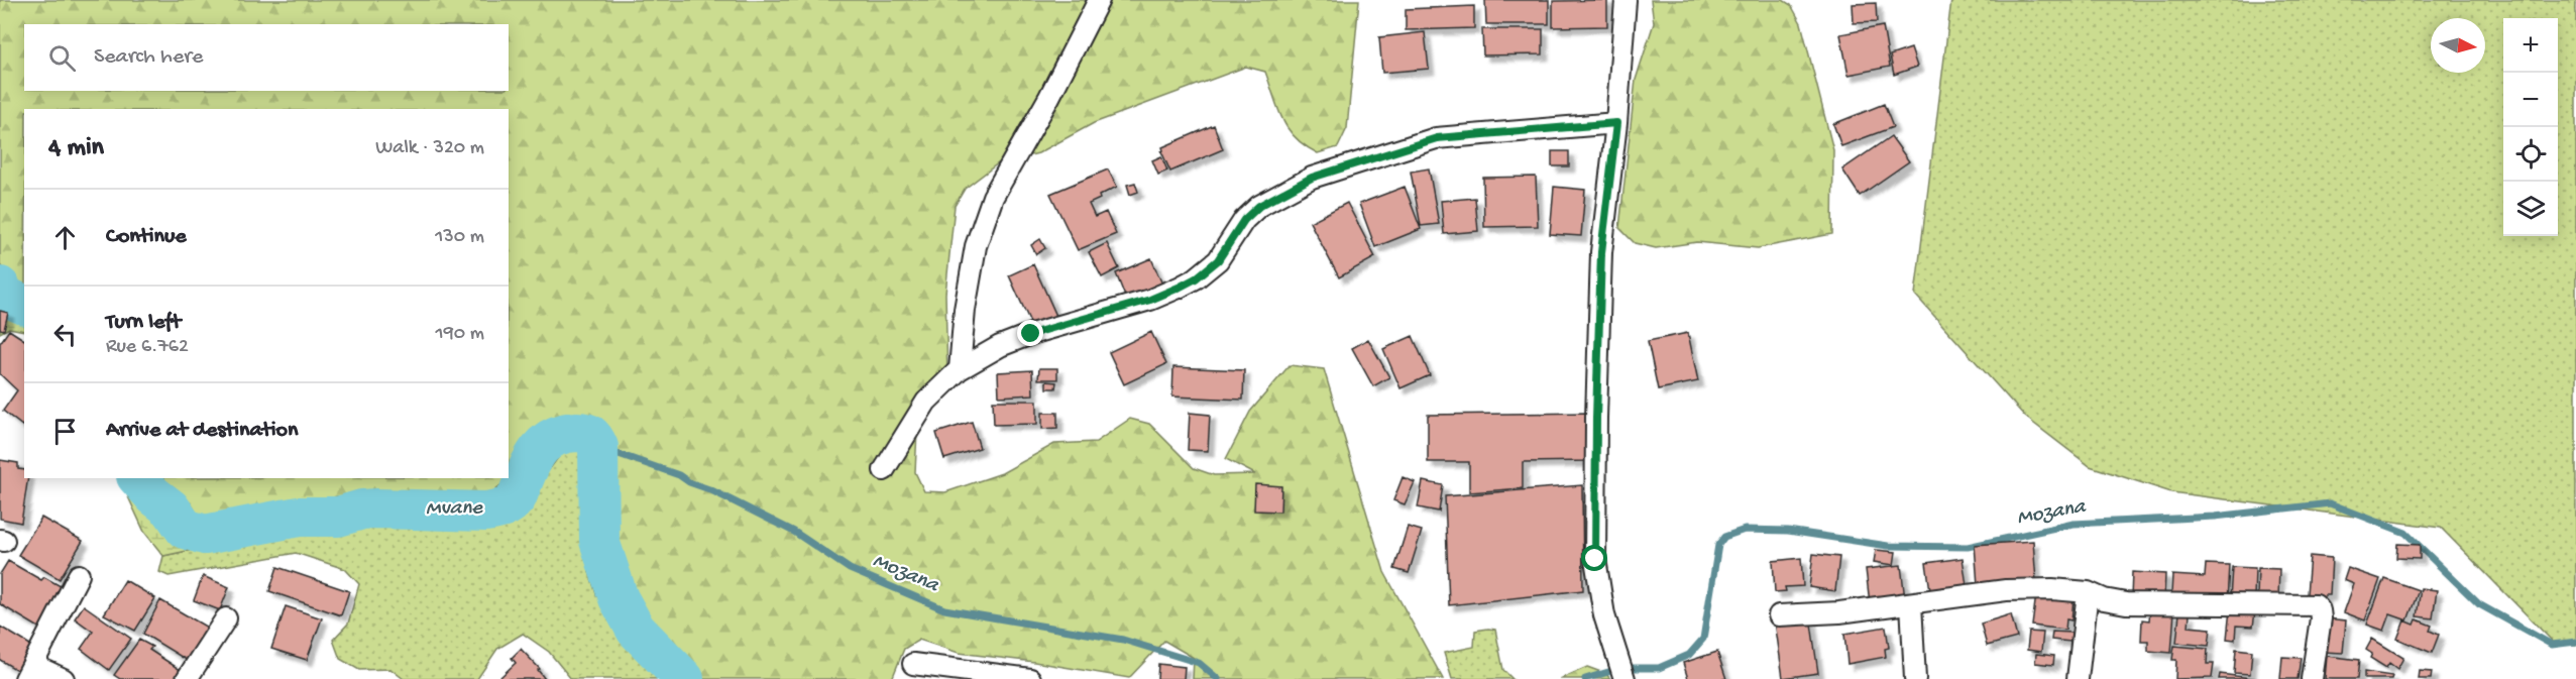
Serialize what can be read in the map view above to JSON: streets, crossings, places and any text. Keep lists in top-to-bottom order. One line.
{"water":["Mvane","Mozana"],"north":"right","page":{"map_buttons":["+","−"],"search":"Search here","heading":["4 min","Walk · 320 m"],"list":[["Continue","130 m"],["Turn left","Rue 6.762","190 m"],"Arrive at destination"]}}
